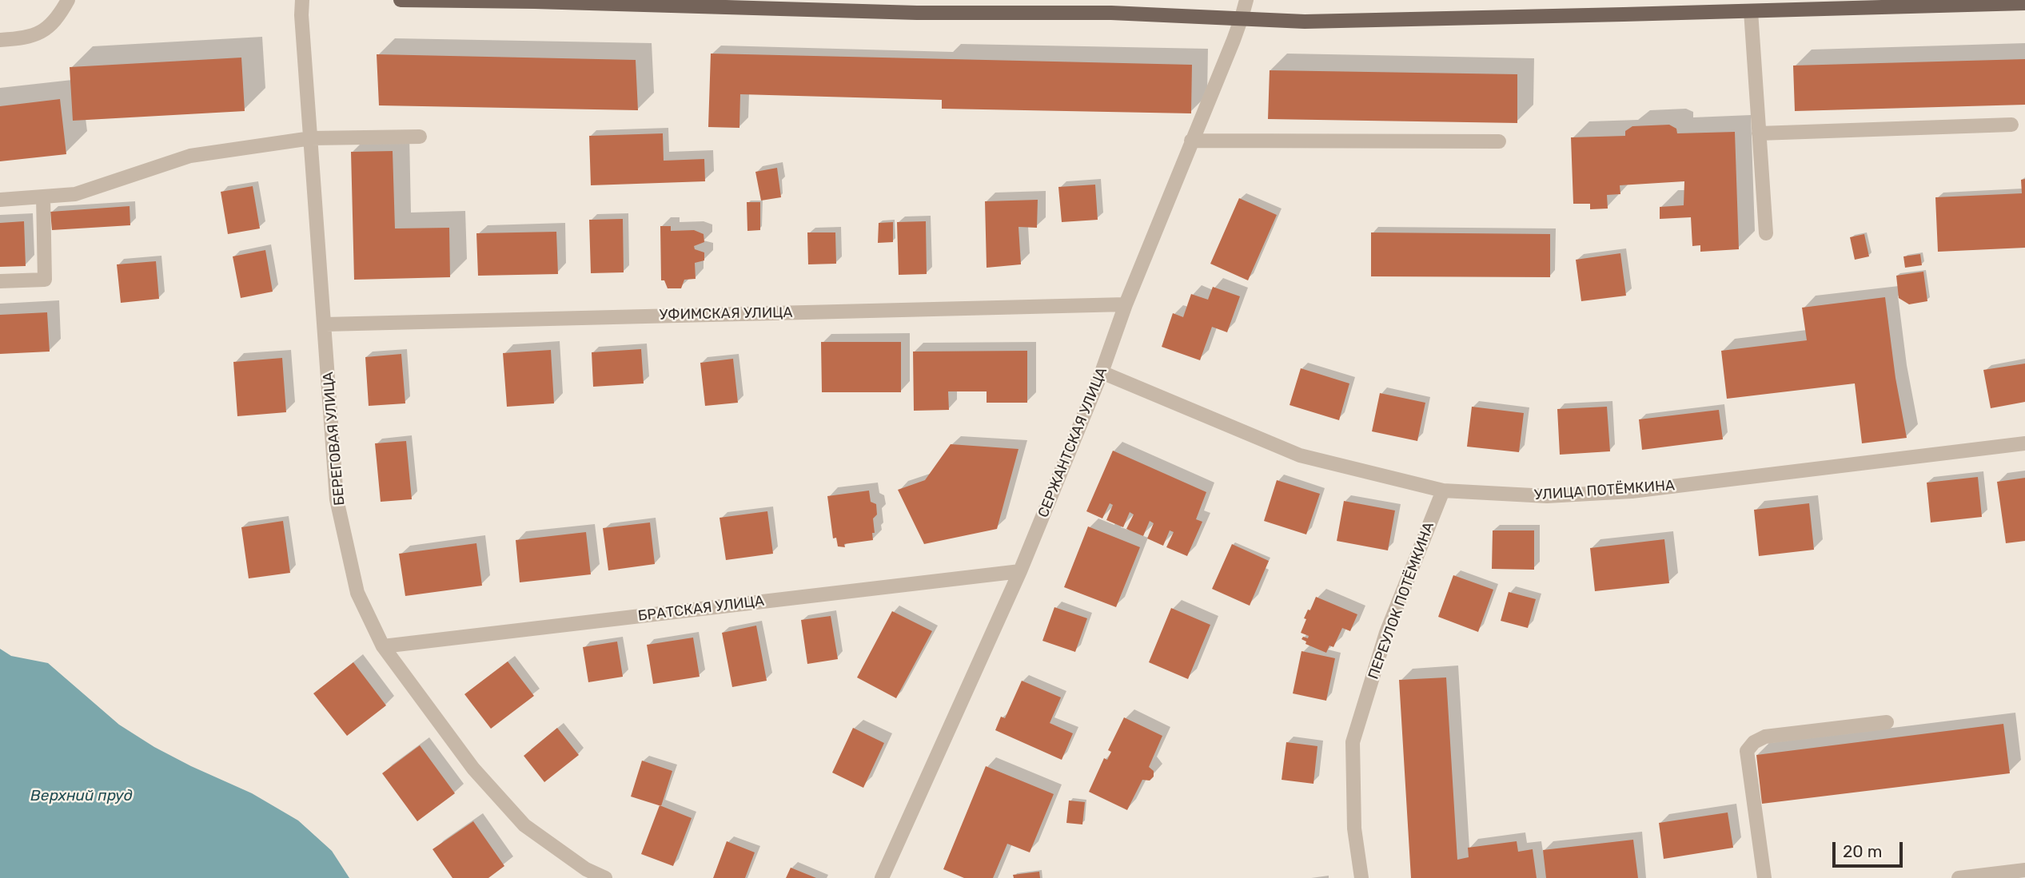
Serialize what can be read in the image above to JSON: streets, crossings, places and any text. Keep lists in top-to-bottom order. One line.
{"streets":{"street":["УФИМСКАЯ УЛИЦА","БЕРЕГОВАЯ УЛИЦА","СЕРЖАНТСКАЯ УЛИЦА","УЛИЦА ПОТЁМКИНА","ПЕРЕУЛОК ПОТЁМКИНА","БРАТСКАЯ УЛИЦА"]},"crossings":[["УФИМСКАЯ УЛИЦА","БЕРЕГОВАЯ УЛИЦА"],["УФИМСКАЯ УЛИЦА","СЕРЖАНТСКАЯ УЛИЦА"],["БЕРЕГОВАЯ УЛИЦА","БРАТСКАЯ УЛИЦА"],["СЕРЖАНТСКАЯ УЛИЦА","УЛИЦА ПОТЁМКИНА"],["СЕРЖАНТСКАЯ УЛИЦА","БРАТСКАЯ УЛИЦА"],["УЛИЦА ПОТЁМКИНА","ПЕРЕУЛОК ПОТЁМКИНА"]],"water":["Верхний пруд"],"scale_bar":"20 m"}
